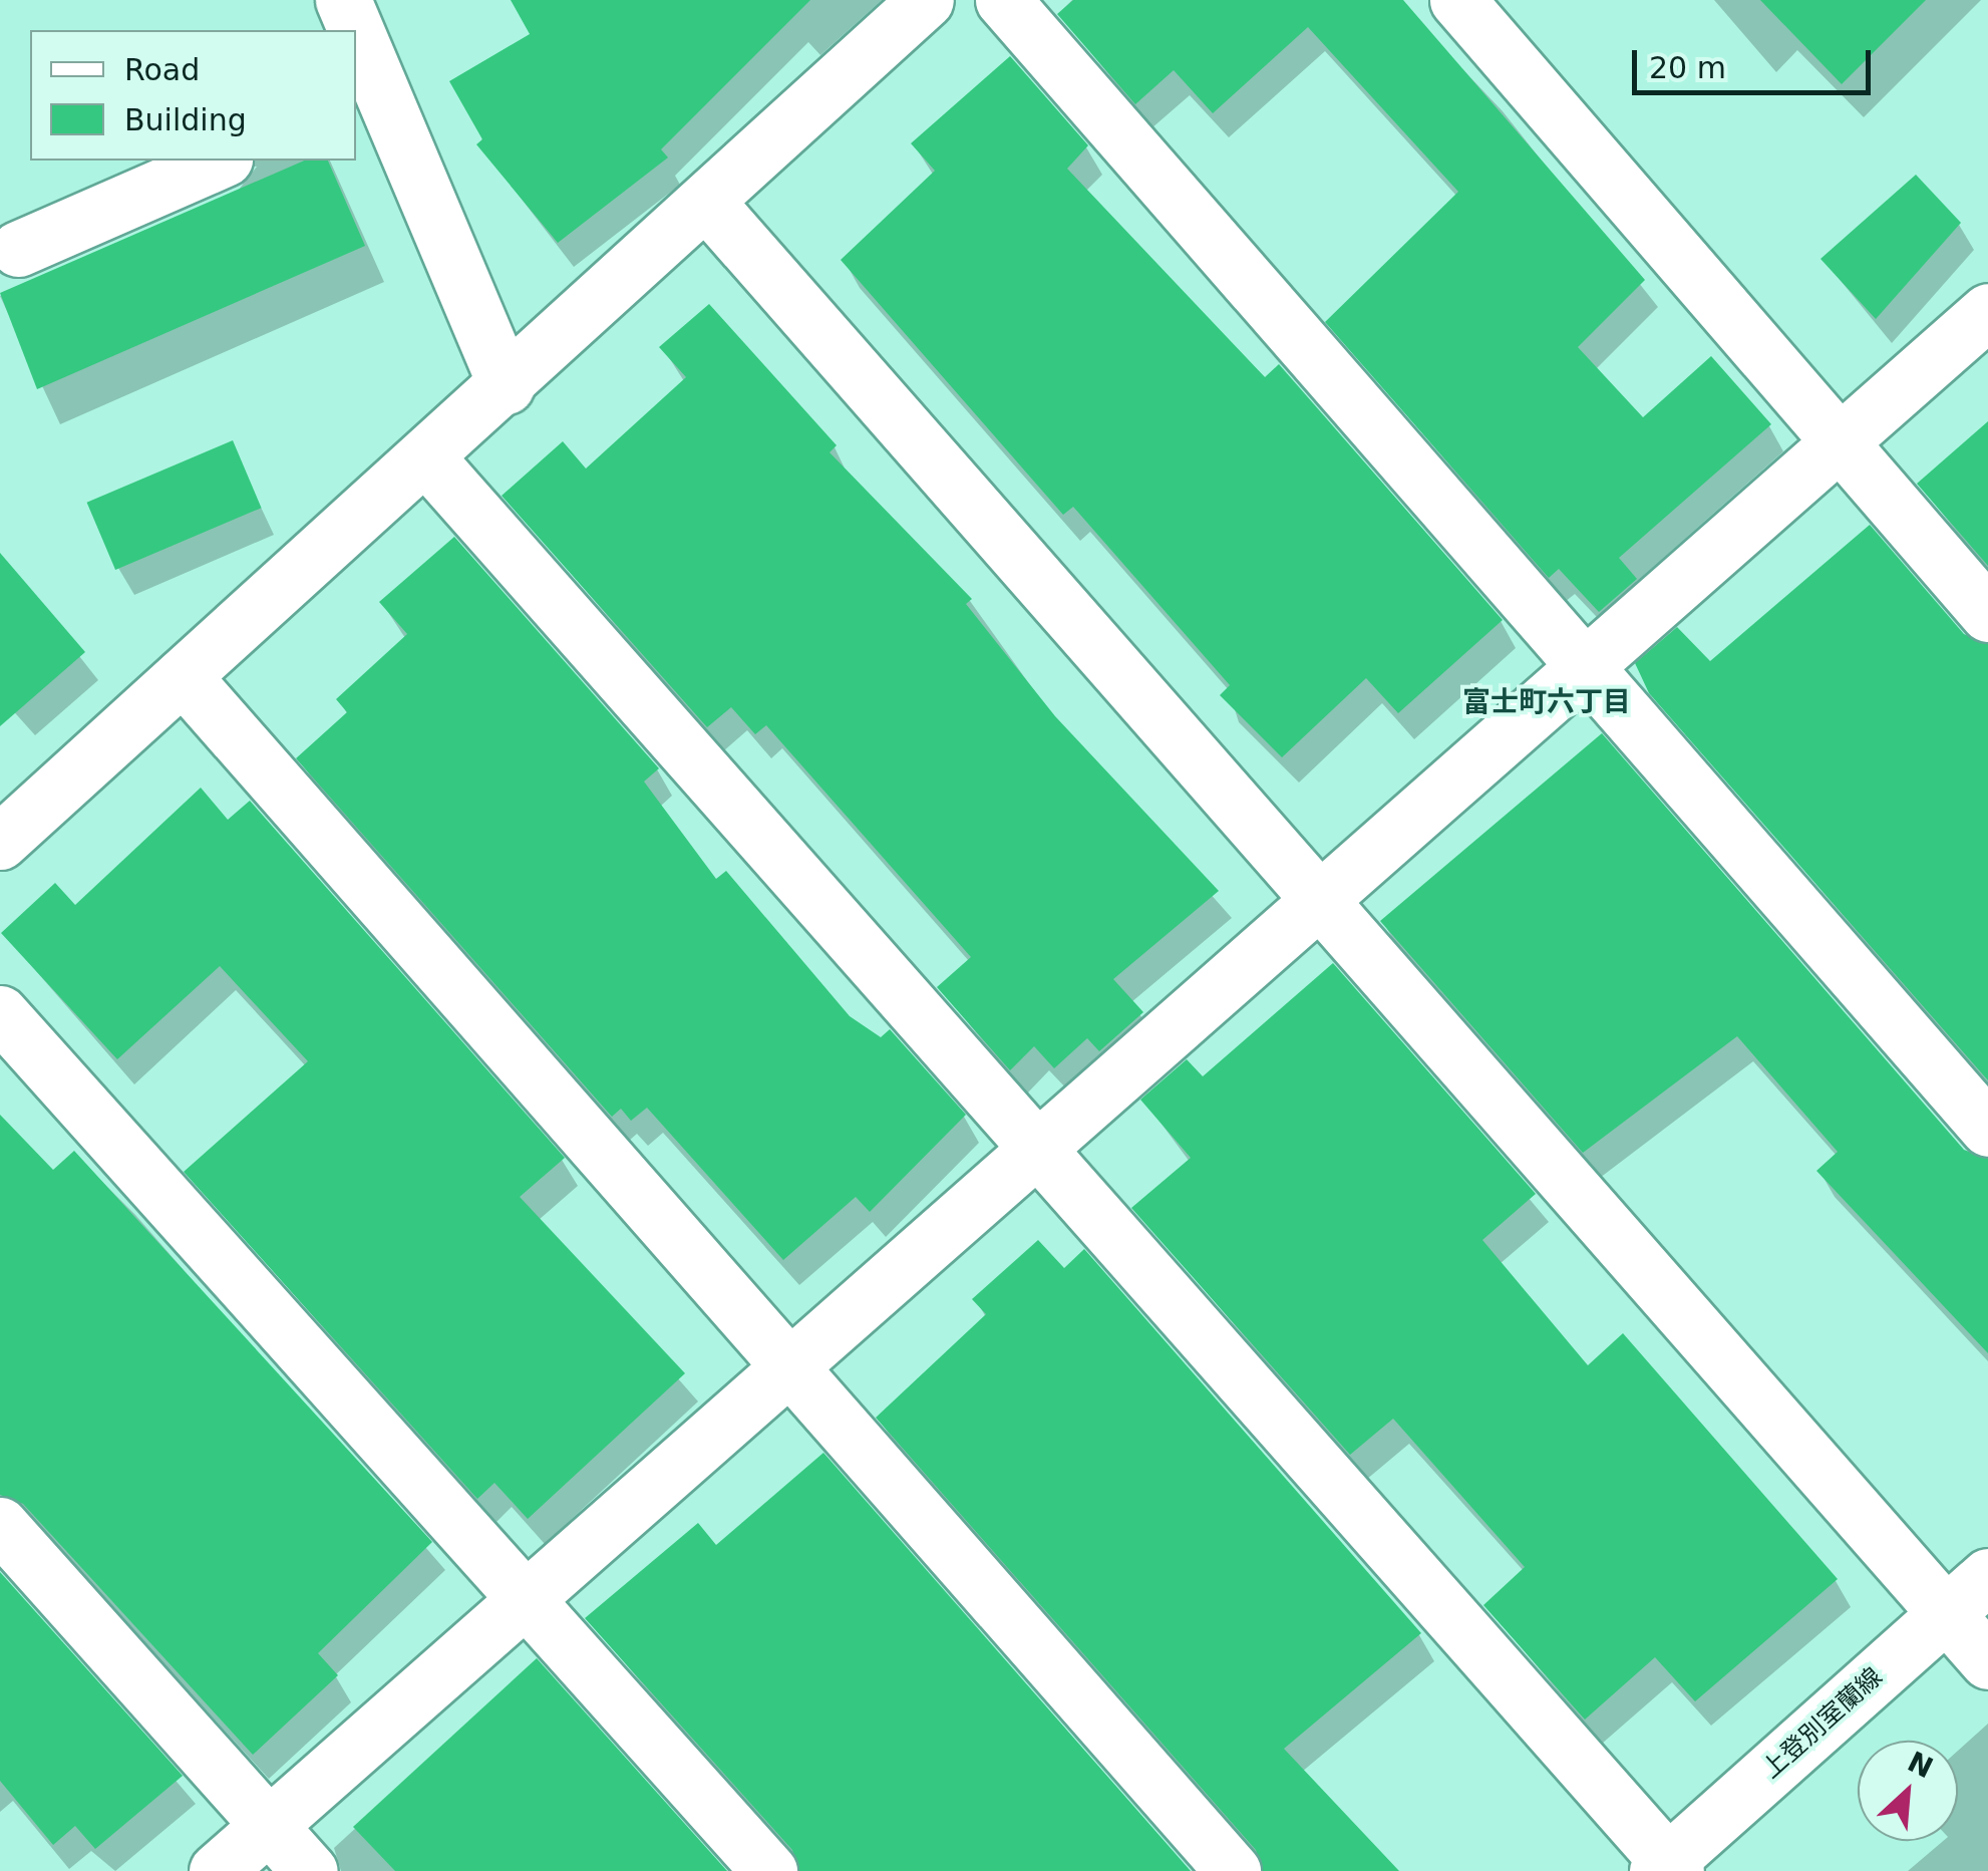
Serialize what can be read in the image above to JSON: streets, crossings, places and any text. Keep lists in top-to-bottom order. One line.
{"streets":{"street":["上登別室蘭線"]},"districts":["富士町六丁目"],"legend":["Road","Building"],"scale_bar":"20 m","north":"top right"}
